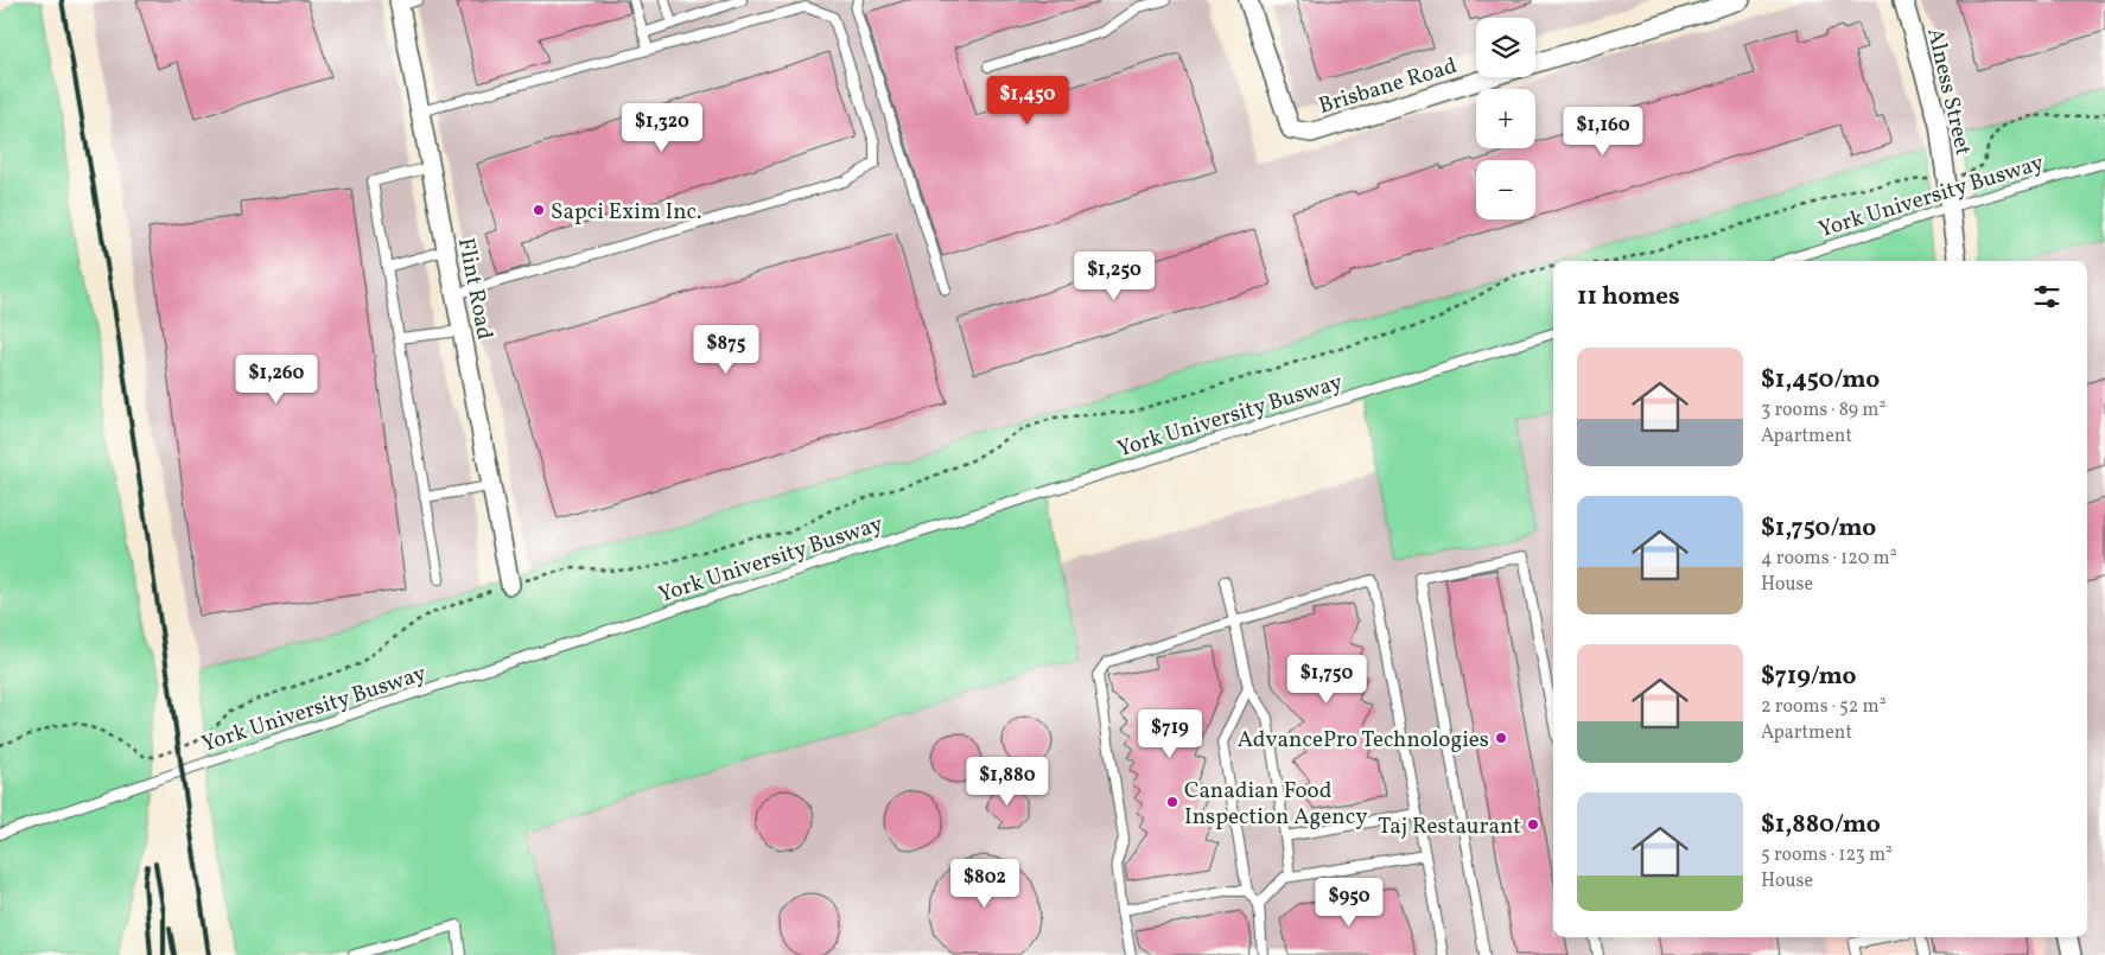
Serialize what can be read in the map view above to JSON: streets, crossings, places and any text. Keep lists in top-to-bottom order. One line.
{"streets":{"street":["Brisbane Road","Alness Street","Flint Road"],"lane":["York University Busway"]},"crossings":[["Alness Street","York University Busway"]],"places":["Sapci Exim Inc.","AdvancePro Technologies","Canadian Food Inspection Agency","Taj Restaurant"],"page":{"map_buttons":["+","−"],"price":["$1,450","$1,320","$1,160","$1,250","$875","$1,260","$1,750","$719","$1,880","$802","$950"],"heading":"11 homes","list":[{"name":"$1,450/mo","note":"3 rooms · 89 m² · Apartment"},{"name":"$1,750/mo","note":"4 rooms · 120 m² · House"},{"name":"$719/mo","note":"2 rooms · 52 m² · Apartment"},{"name":"$1,880/mo","note":"5 rooms · 123 m² · House"}]}}
